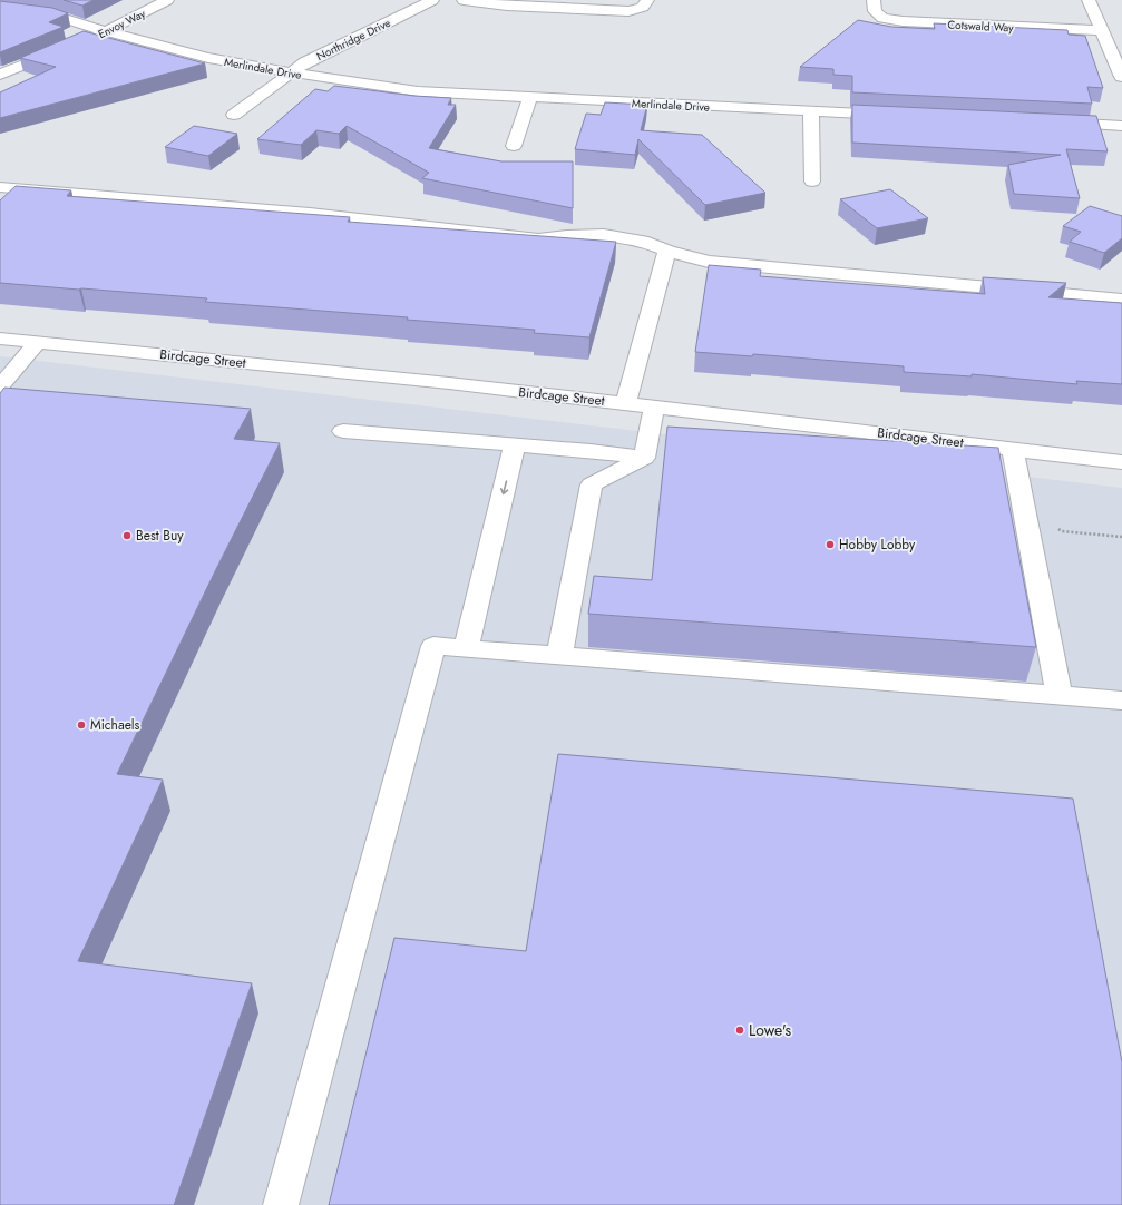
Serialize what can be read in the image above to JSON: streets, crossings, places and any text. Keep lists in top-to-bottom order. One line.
{"streets":{"street":["Envoy Way","Cotswald Way","Northridge Drive","Merlindale Drive","Birdcage Street"]},"crossings":[["Envoy Way","Merlindale Drive"],["Northridge Drive","Merlindale Drive"]],"places":["Best Buy","Hobby Lobby","Michaels","Lowe's"]}
